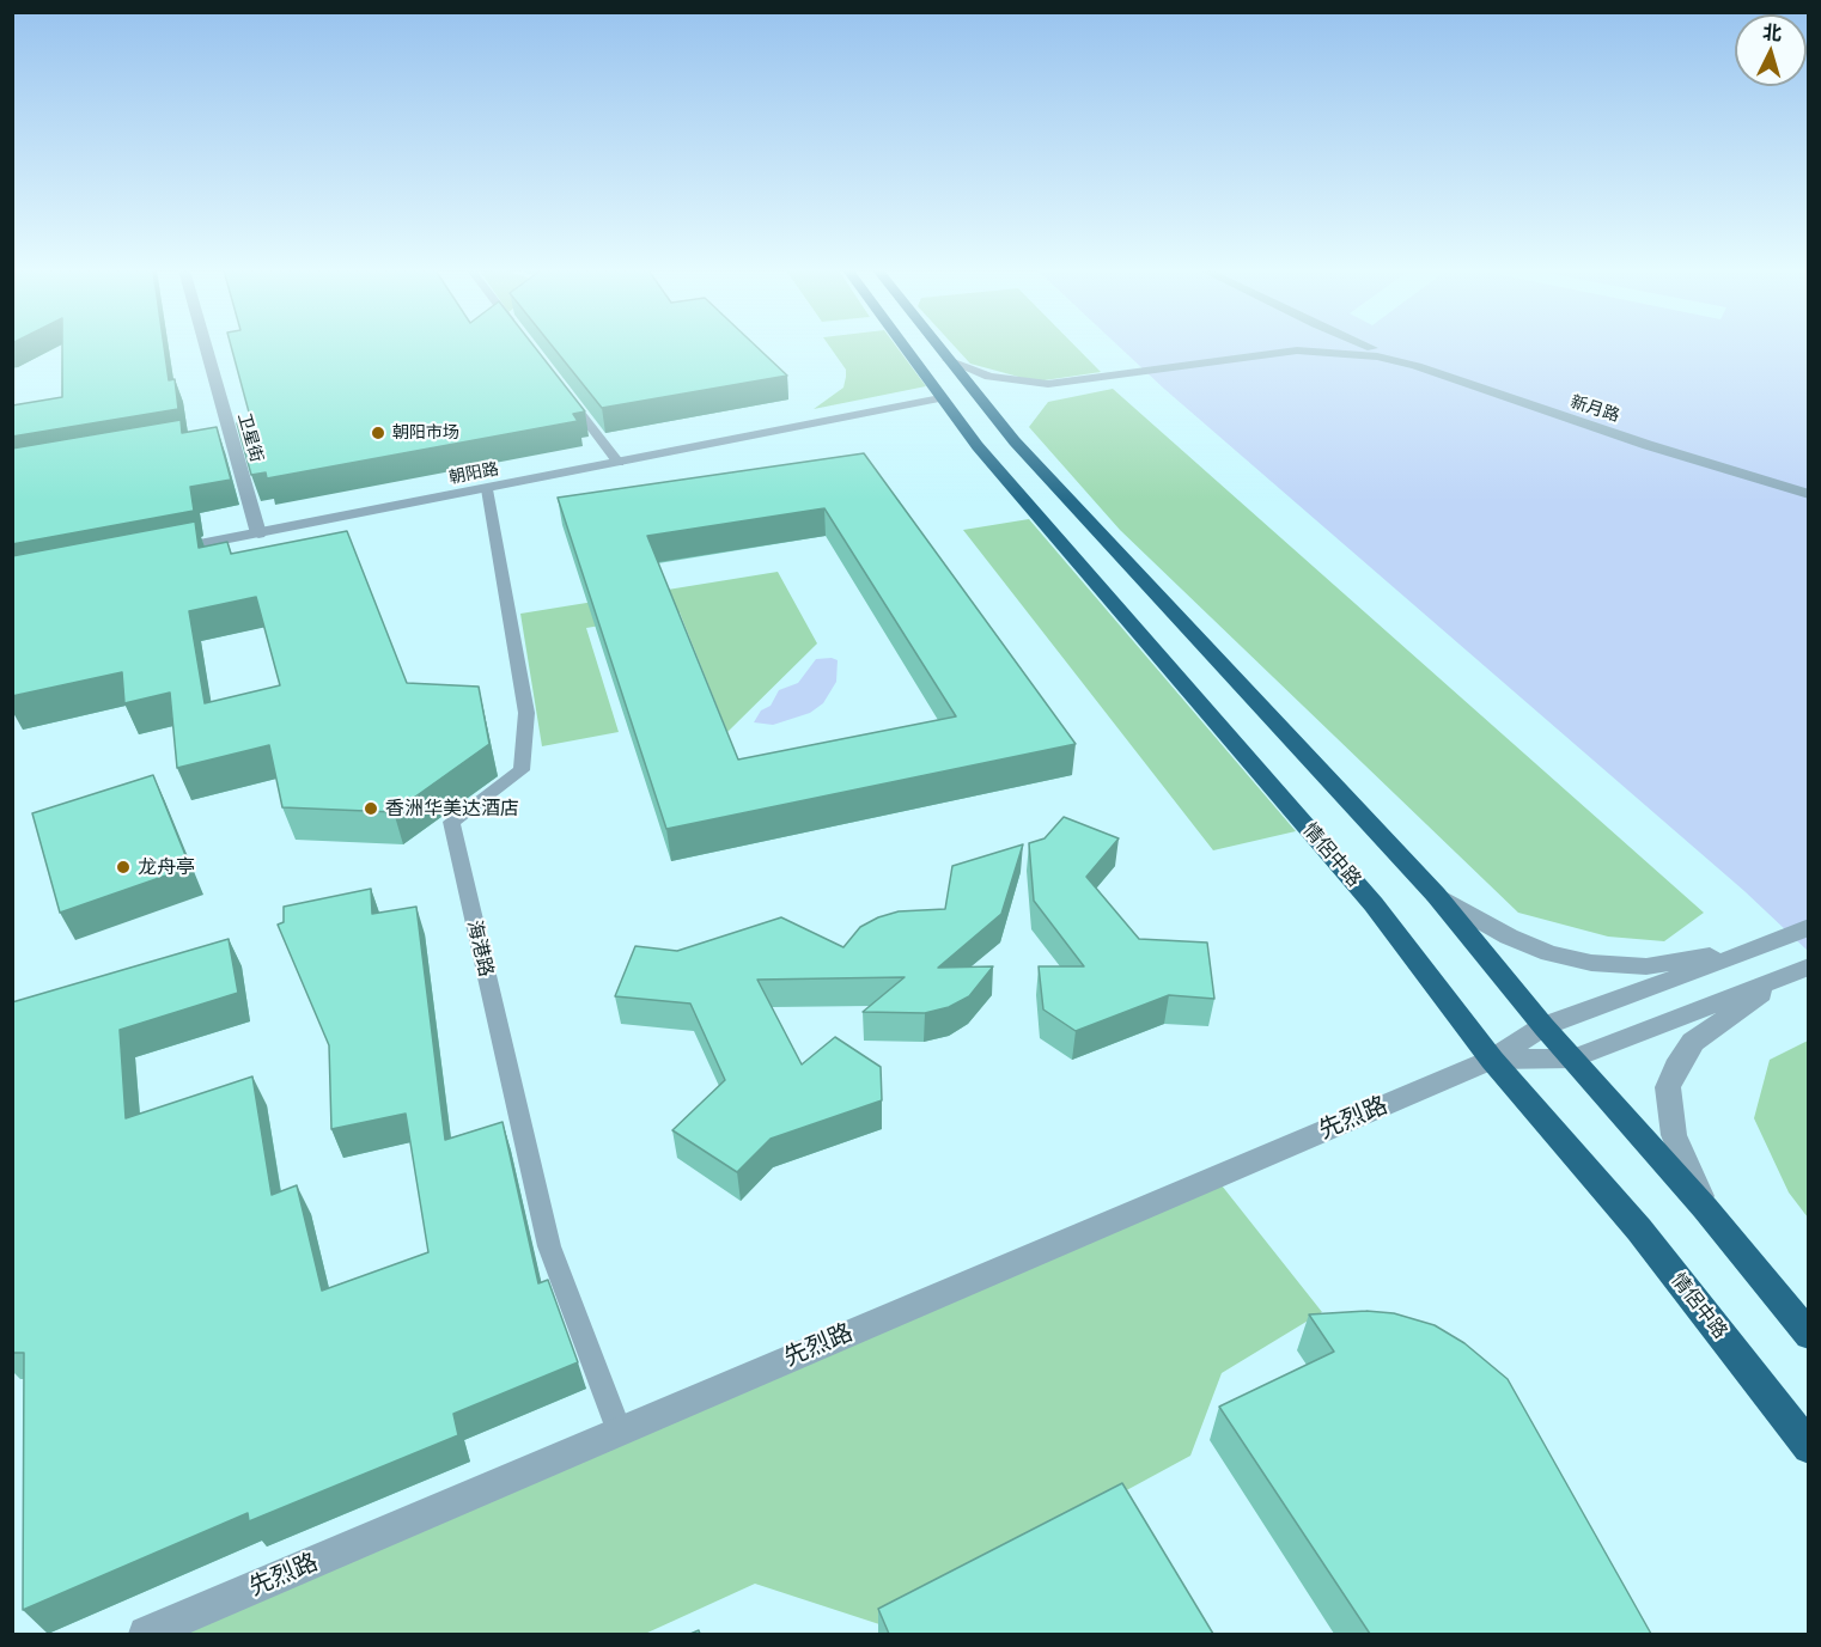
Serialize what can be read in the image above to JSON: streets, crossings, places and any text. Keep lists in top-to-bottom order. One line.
{"streets":{"highway":["情侶中路"],"street":["新月路","卫星街","朝阳路","先烈路"],"lane":["海港路"]},"crossings":[["卫星街","朝阳路"],["朝阳路","情侶中路"],["朝阳路","海港路"],["情侶中路","先烈路"],["海港路","先烈路"]],"places":["朝阳市场","香洲华美达酒店","龙舟亭"],"north":"top"}
